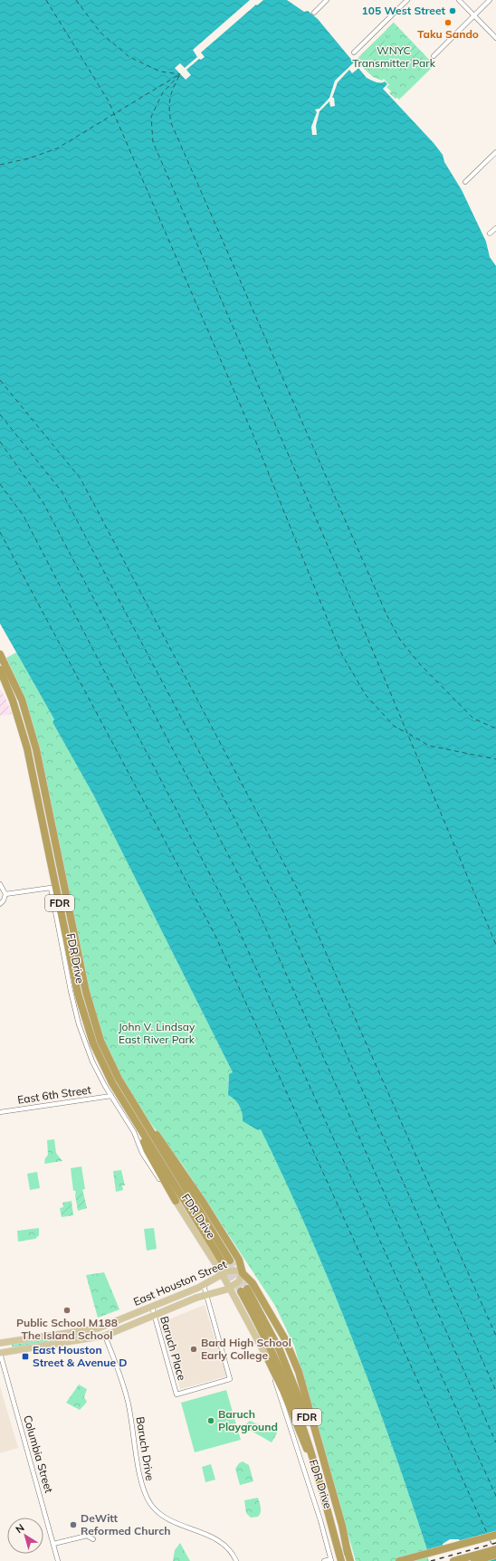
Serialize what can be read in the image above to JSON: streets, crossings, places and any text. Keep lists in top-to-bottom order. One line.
{"streets":{"highway":["FDR","FDR Drive"],"main road":["East Houston Street"],"street":["East 6th Street","Baruch Place","Baruch Drive","Columbia Street"]},"crossings":[["FDR Drive","East 6th Street"],["FDR Drive","East Houston Street"],["East Houston Street","Baruch Place"],["East Houston Street","Baruch Drive"],["East Houston Street","Columbia Street"]],"parks":["WNYC Transmitter Park","John V. Lindsay East River Park"],"places":{"other":["105 West Street","Taku Sando","Public School M188 The Island School","Bard High School Early College","Baruch Playground","DeWitt Reformed Church"],"transit":["East Houston Street & Avenue D"]},"north":"top left"}
